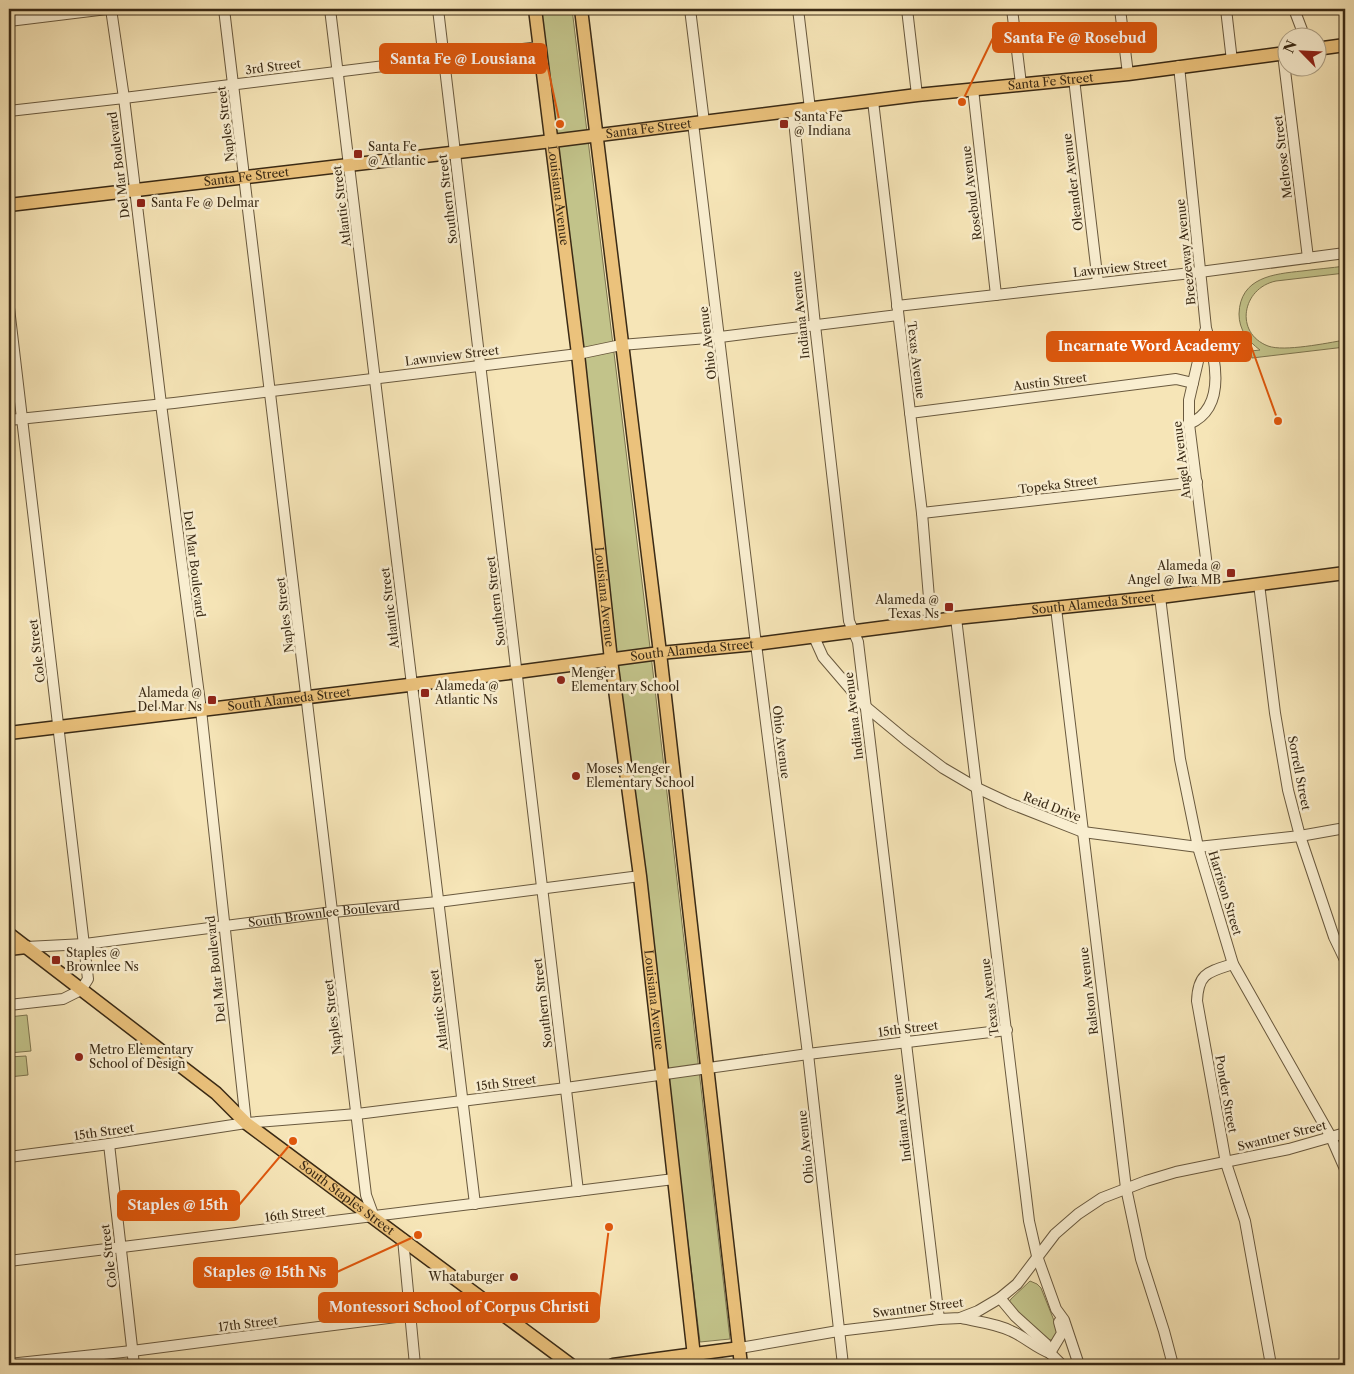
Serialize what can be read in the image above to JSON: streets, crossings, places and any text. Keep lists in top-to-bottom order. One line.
{"streets":{"main road":["Santa Fe Street","Louisiana Avenue","South Alameda Street","South Brownlee Boulevard","South Staples Street"],"street":["3rd Street","Naples Street","Melrose Street","Del Mar Boulevard","Oleander Avenue","Rosebud Avenue","Southern Street","Atlantic Street","Breezeway Avenue","Lawnview Street","Indiana Avenue","Ohio Avenue","Texas Avenue","Austin Street","Angel Avenue","Topeka Street","Cole Street","Sorrell Street","Reid Drive","Harrison Street","Ralston Avenue","15th Street","Ponder Street","Swantner Street","16th Street","17th Street"]},"crossings":[["3rd Street","Naples Street"],["3rd Street","Del Mar Boulevard"],["3rd Street","Louisiana Avenue"],["3rd Street","Southern Street"],["3rd Street","Atlantic Street"],["Santa Fe Street","Naples Street"],["Santa Fe Street","Del Mar Boulevard"],["Santa Fe Street","Oleander Avenue"],["Santa Fe Street","Rosebud Avenue"],["Santa Fe Street","Louisiana Avenue"],["Santa Fe Street","Southern Street"],["Santa Fe Street","Atlantic Street"],["Santa Fe Street","Breezeway Avenue"],["Santa Fe Street","Indiana Avenue"],["Santa Fe Street","Ohio Avenue"],["Santa Fe Street","Texas Avenue"],["Naples Street","Lawnview Street"],["Naples Street","South Alameda Street"],["Naples Street","South Brownlee Boulevard"],["Naples Street","15th Street"],["Naples Street","South Staples Street"],["Naples Street","16th Street"],["Melrose Street","Lawnview Street"],["Del Mar Boulevard","Lawnview Street"],["Del Mar Boulevard","South Alameda Street"],["Del Mar Boulevard","South Brownlee Boulevard"],["Del Mar Boulevard","15th Street"],["Del Mar Boulevard","South Staples Street"],["Oleander Avenue","Lawnview Street"],["Rosebud Avenue","Lawnview Street"],["Louisiana Avenue","Lawnview Street"],["Louisiana Avenue","South Alameda Street"],["Louisiana Avenue","South Brownlee Boulevard"],["Louisiana Avenue","15th Street"],["Louisiana Avenue","16th Street"],["Southern Street","Lawnview Street"],["Southern Street","South Alameda Street"],["Southern Street","South Brownlee Boulevard"],["Southern Street","15th Street"],["Southern Street","16th Street"],["Atlantic Street","Lawnview Street"],["Atlantic Street","South Alameda Street"],["Atlantic Street","South Brownlee Boulevard"],["Atlantic Street","15th Street"],["Atlantic Street","16th Street"],["Breezeway Avenue","Lawnview Street"],["Breezeway Avenue","Angel Avenue"],["Lawnview Street","Indiana Avenue"],["Lawnview Street","Ohio Avenue"],["Lawnview Street","Texas Avenue"],["Lawnview Street","Cole Street"],["Indiana Avenue","South Alameda Street"],["Indiana Avenue","Reid Drive"],["Indiana Avenue","15th Street"],["Indiana Avenue","Swantner Street"],["Ohio Avenue","South Alameda Street"],["Ohio Avenue","15th Street"],["Ohio Avenue","Swantner Street"],["Texas Avenue","Austin Street"],["Texas Avenue","Topeka Street"],["Texas Avenue","South Alameda Street"],["Texas Avenue","Reid Drive"],["Texas Avenue","15th Street"],["Texas Avenue","Swantner Street"],["Austin Street","Angel Avenue"],["Angel Avenue","Topeka Street"],["Angel Avenue","South Alameda Street"],["South Alameda Street","Cole Street"],["South Alameda Street","Sorrell Street"],["South Alameda Street","Reid Drive"],["South Alameda Street","Harrison Street"],["South Alameda Street","Ralston Avenue"],["Cole Street","South Brownlee Boulevard"],["Cole Street","15th Street"],["Cole Street","South Staples Street"],["Cole Street","16th Street"],["Cole Street","17th Street"],["Sorrell Street","Reid Drive"],["Reid Drive","Harrison Street"],["Reid Drive","Ralston Avenue"],["Harrison Street","Ponder Street"],["Harrison Street","Swantner Street"],["South Brownlee Boulevard","South Staples Street"],["Ralston Avenue","Swantner Street"],["15th Street","South Staples Street"],["Ponder Street","Swantner Street"],["South Staples Street","16th Street"],["South Staples Street","17th Street"]],"places":{"other":["Santa Fe @ Rosebud","Santa Fe @ Lousiana","Incarnate Word Academy","Menger Elementary School","Moses Menger Elementary School","Metro Elementary School of Design","Staples @ 15th","Montessori School of Corpus Christi","Staples @ 15th Ns","Whataburger"],"transit":["Santa Fe @ Indiana","Santa Fe @ Atlantic","Santa Fe @ Delmar","Alameda @ Angel @ Iwa MB","Alameda @ Texas Ns","Alameda @ Atlantic Ns","Alameda @ Del Mar Ns","Staples @ Brownlee Ns"]},"north":"top left"}
